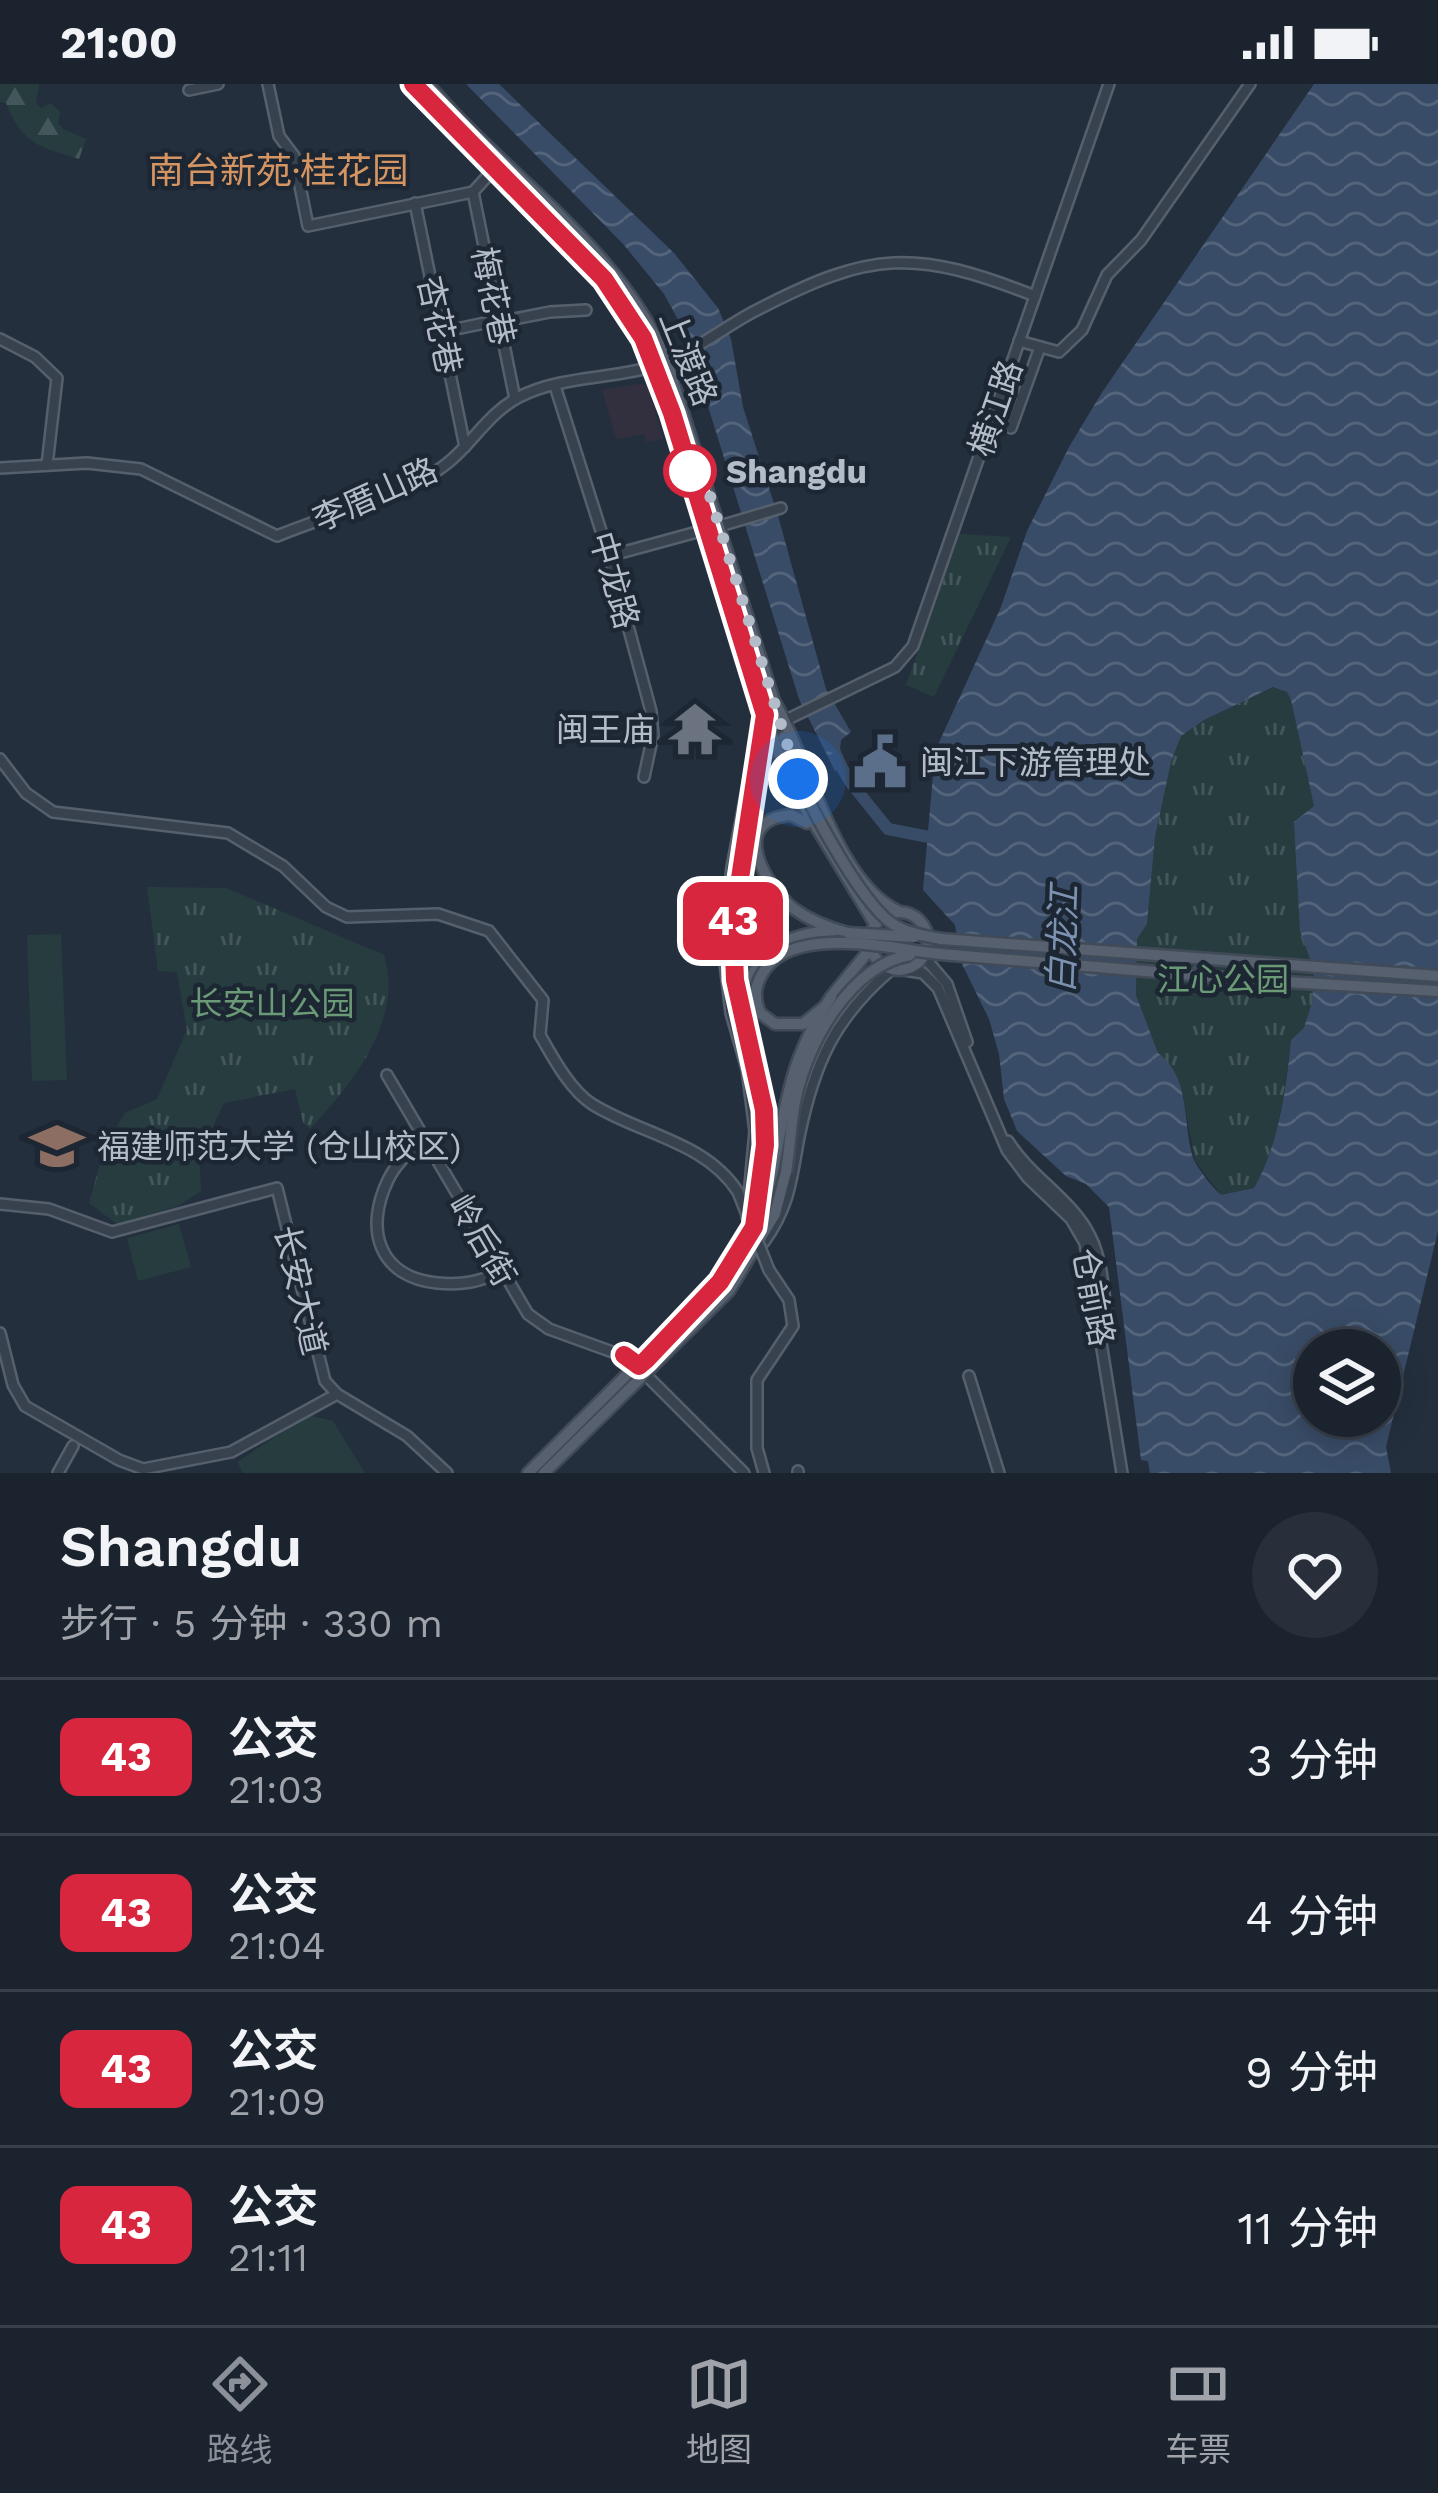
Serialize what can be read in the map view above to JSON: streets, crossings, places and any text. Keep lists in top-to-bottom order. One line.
{"streets":{"main road":["上渡路"],"street":["梅花巷","杏花巷","横江路","李厝山路","中龙路","岭后街","长安大道","仓前路"]},"crossings":[["梅花巷","李厝山路"],["杏花巷","李厝山路"],["上渡路","横江路"],["上渡路","李厝山路"],["上渡路","仓前路"],["横江路","李厝山路"],["李厝山路","中龙路"]],"districts":["南台新苑·桂花园"],"water":["白龙江"],"parks":["江心公园","长安山公园"],"places":{"other":["Shangdu"],"temple":["闽王庙"],"public building":["闽江下游管理处"],"school or university":["福建师范大学 (仓山校区)"]},"lines":["bus line 43"],"page":{"status":"21:00","on_map":"43","heading":["Shangdu","步行 · 5 分钟 · 330 m"],"list":[{"mark":"43","name":"公交","note":"21:03","value":"3 分钟"},{"mark":"43","name":"公交","note":"21:04","value":"4 分钟"},{"mark":"43","name":"公交","note":"21:09","value":"9 分钟"},{"mark":"43","name":"公交","note":"21:11","value":"11 分钟"}],"tabs":["路线","地图","车票"]}}
